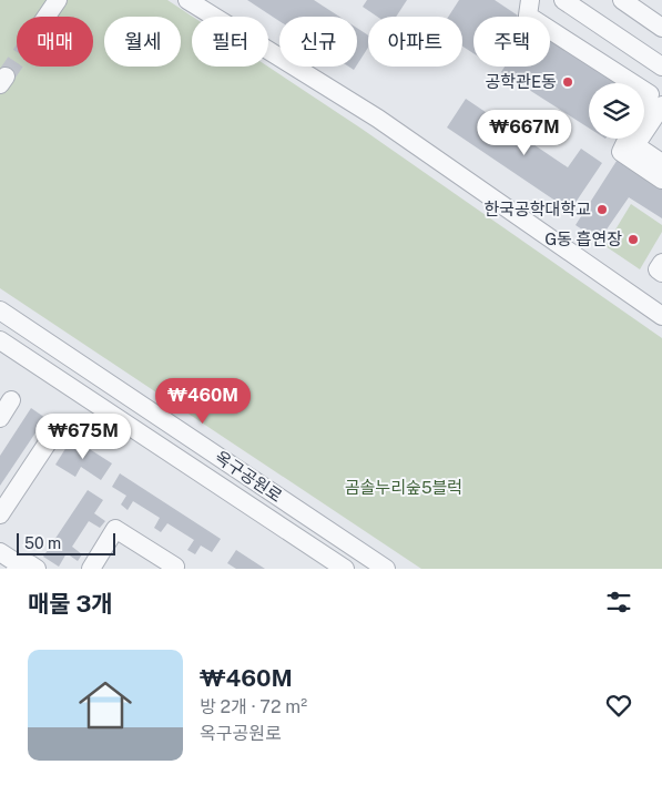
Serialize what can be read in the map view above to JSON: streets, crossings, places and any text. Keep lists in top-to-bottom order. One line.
{"streets":{"street":["옥구공원로"]},"parks":["곰솔누리숲5블럭"],"places":["공학관E동","한국공학대학교","G동 흡연장"],"scale_bar":"50 m","page":{"chip":["매매","월세","필터","신규","아파트","주택"],"price":["₩667M","₩460M","₩675M"],"scale":"50 m","heading":"매물 3개","list":[{"name":"₩460M","note":"방 2개 · 72 m² · 옥구공원로"}]}}
